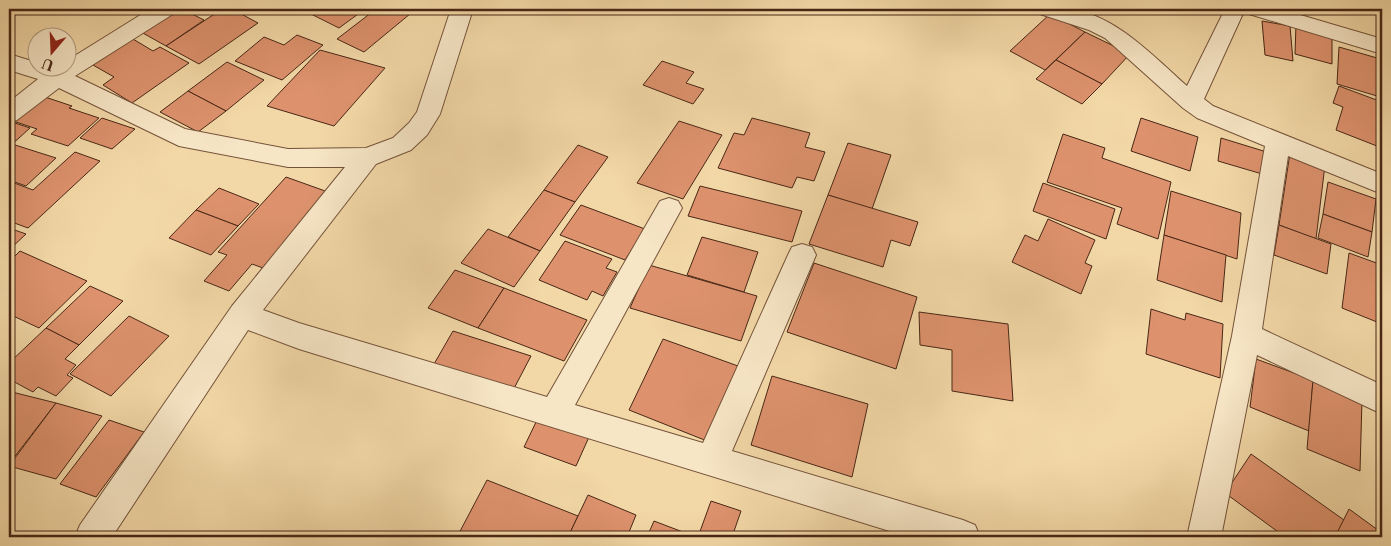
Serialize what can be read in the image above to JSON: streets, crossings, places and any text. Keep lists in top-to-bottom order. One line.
{"north":"bottom"}
